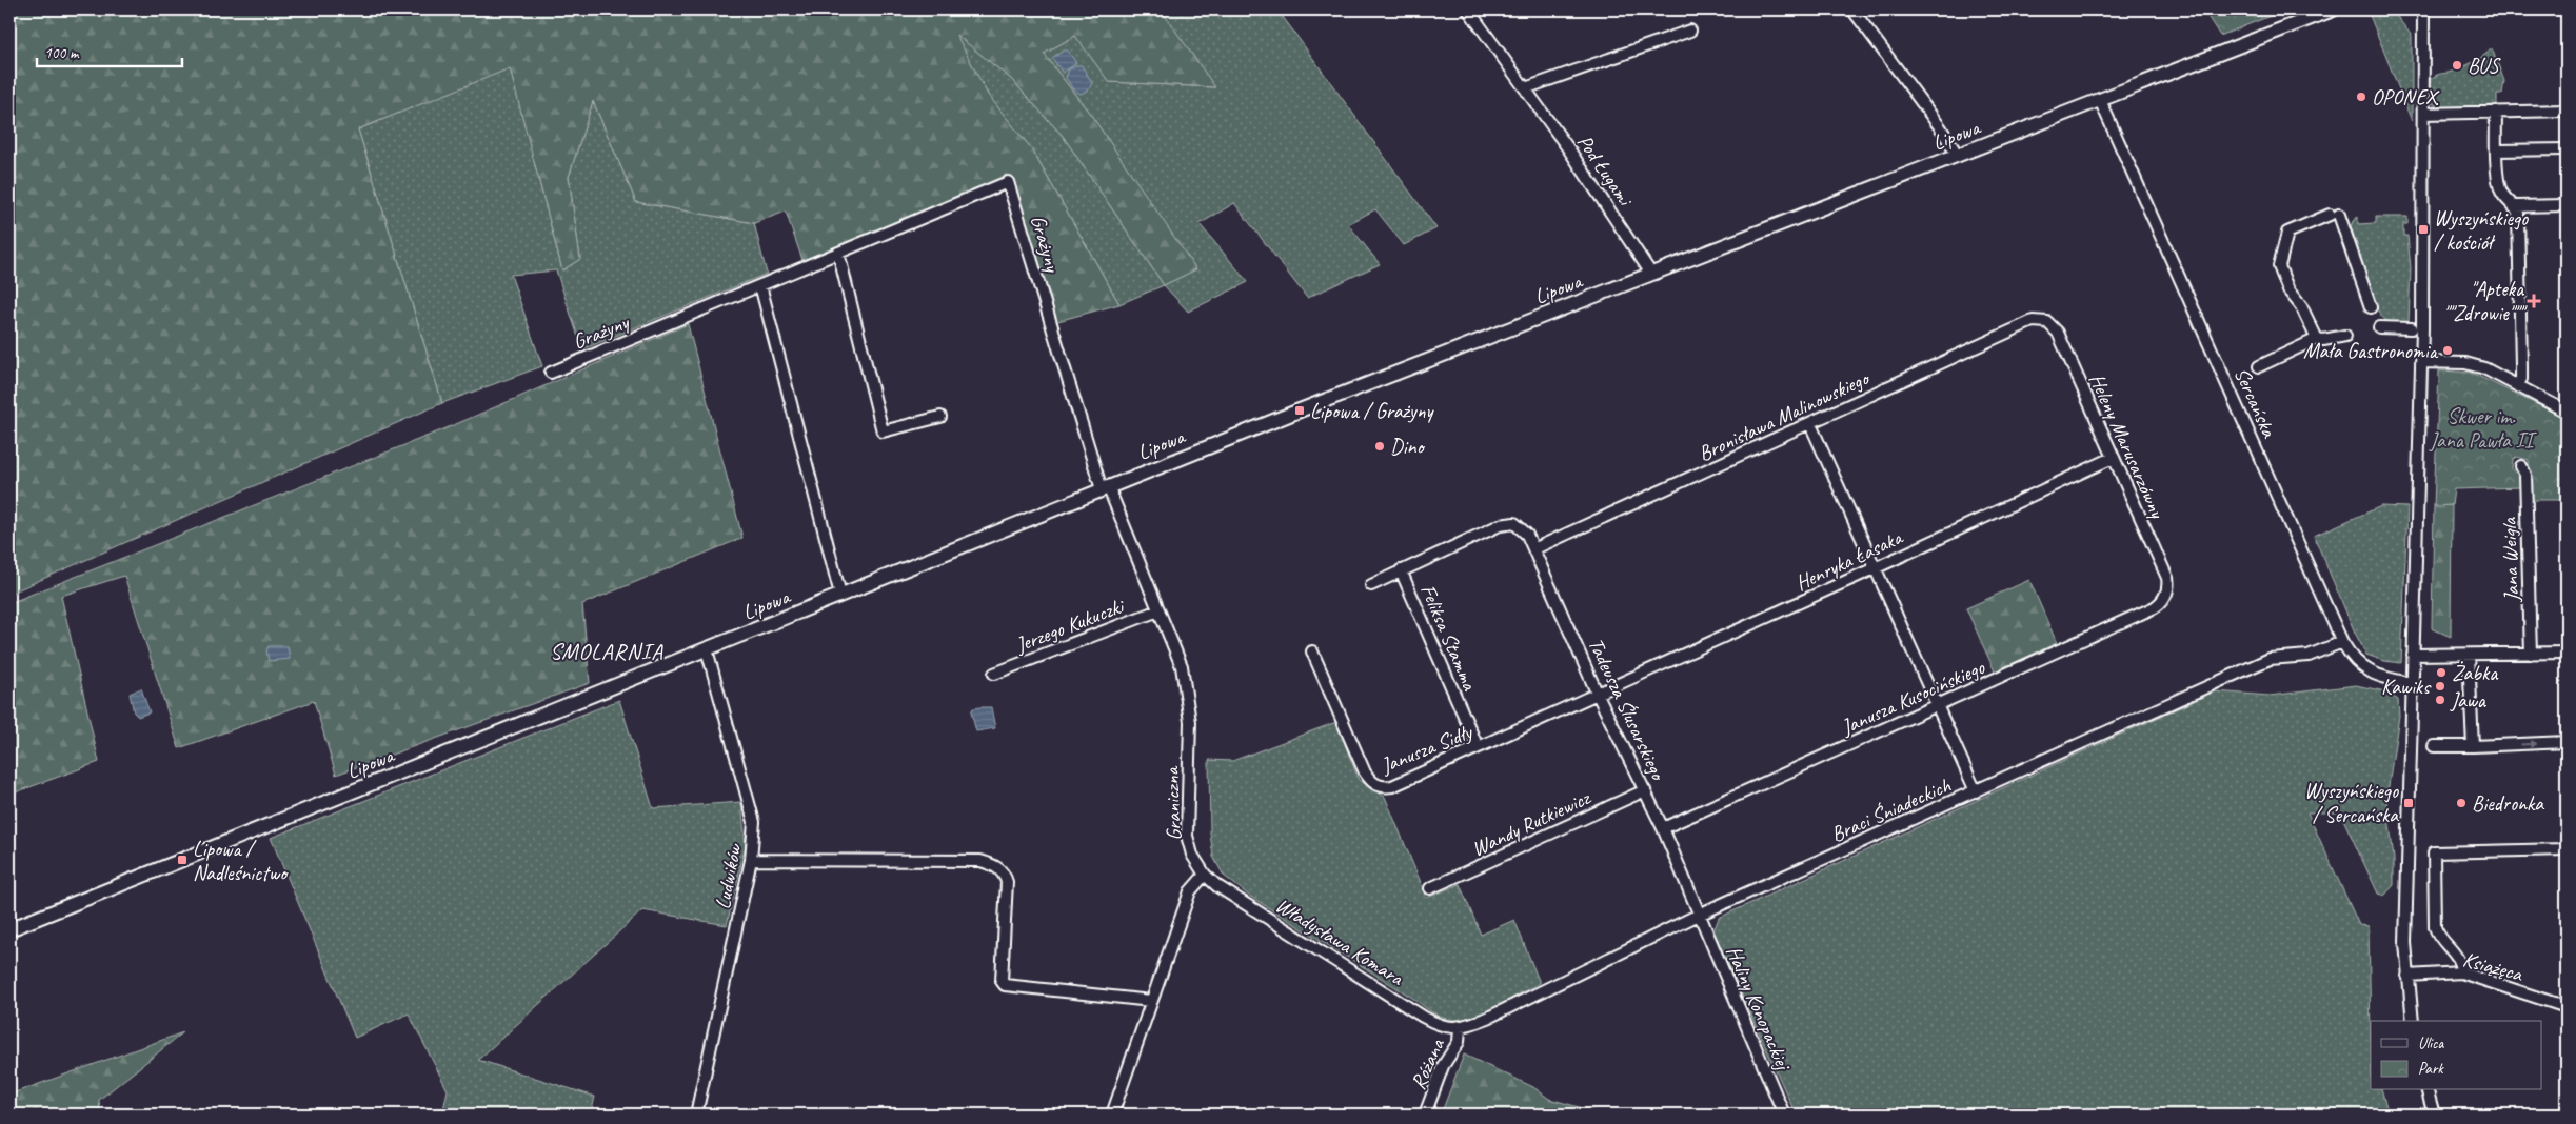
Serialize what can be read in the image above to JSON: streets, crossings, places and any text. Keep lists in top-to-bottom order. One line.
{"streets":{"main road":["Lipowa"],"street":["Pod Ługami","Grażyny","Sercańska","Bronisława Malinowskiego","Heleny Marusarzówny","Henryka Łasaka","Jana Weigla","Jerzego Kukuczki","Feliksa Stamma","Janusza Kusocińskiego","Tadeusza Ślusarskiego","Janusza Sidły","Graniczna","Braci Śniadeckich","Wandy Rutkiewicz","Ludwików","Władysława Komara","Książęca","Haliny Konopackiej","Różana"]},"crossings":[["Lipowa","Pod Ługami"],["Lipowa","Grażyny"],["Lipowa","Sercańska"],["Lipowa","Graniczna"],["Lipowa","Ludwików"],["Grażyny","Graniczna"],["Sercańska","Braci Śniadeckich"],["Bronisława Malinowskiego","Heleny Marusarzówny"],["Bronisława Malinowskiego","Tadeusza Ślusarskiego"],["Heleny Marusarzówny","Henryka Łasaka"],["Heleny Marusarzówny","Janusza Kusocińskiego"],["Henryka Łasaka","Tadeusza Ślusarskiego"],["Henryka Łasaka","Janusza Sidły"],["Jerzego Kukuczki","Graniczna"],["Feliksa Stamma","Tadeusza Ślusarskiego"],["Feliksa Stamma","Janusza Sidły"],["Janusza Kusocińskiego","Tadeusza Ślusarskiego"],["Tadeusza Ślusarskiego","Janusza Sidły"],["Tadeusza Ślusarskiego","Braci Śniadeckich"],["Tadeusza Ślusarskiego","Wandy Rutkiewicz"],["Tadeusza Ślusarskiego","Haliny Konopackiej"],["Graniczna","Władysława Komara"],["Braci Śniadeckich","Władysława Komara"],["Braci Śniadeckich","Haliny Konopackiej"],["Braci Śniadeckich","Różana"],["Władysława Komara","Różana"]],"districts":["SMOLARNIA"],"parks":["Skwer im. Jana Pawła II"],"places":{"other":["BUS","OPONEX","Mała Gastronomia","Dino","Żabka","Kawiks","Jawa","Biedronka"],"transit":["Wyszyńskiego / kościół","Lipowa / Grażyny","Wyszyńskiego / Sercańska","Lipowa / Nadleśnictwo"],"health":["\"Apteka \"\"Zdrowie\"\"\""]},"legend":["Ulica","Park"],"scale_bar":"100 m"}
